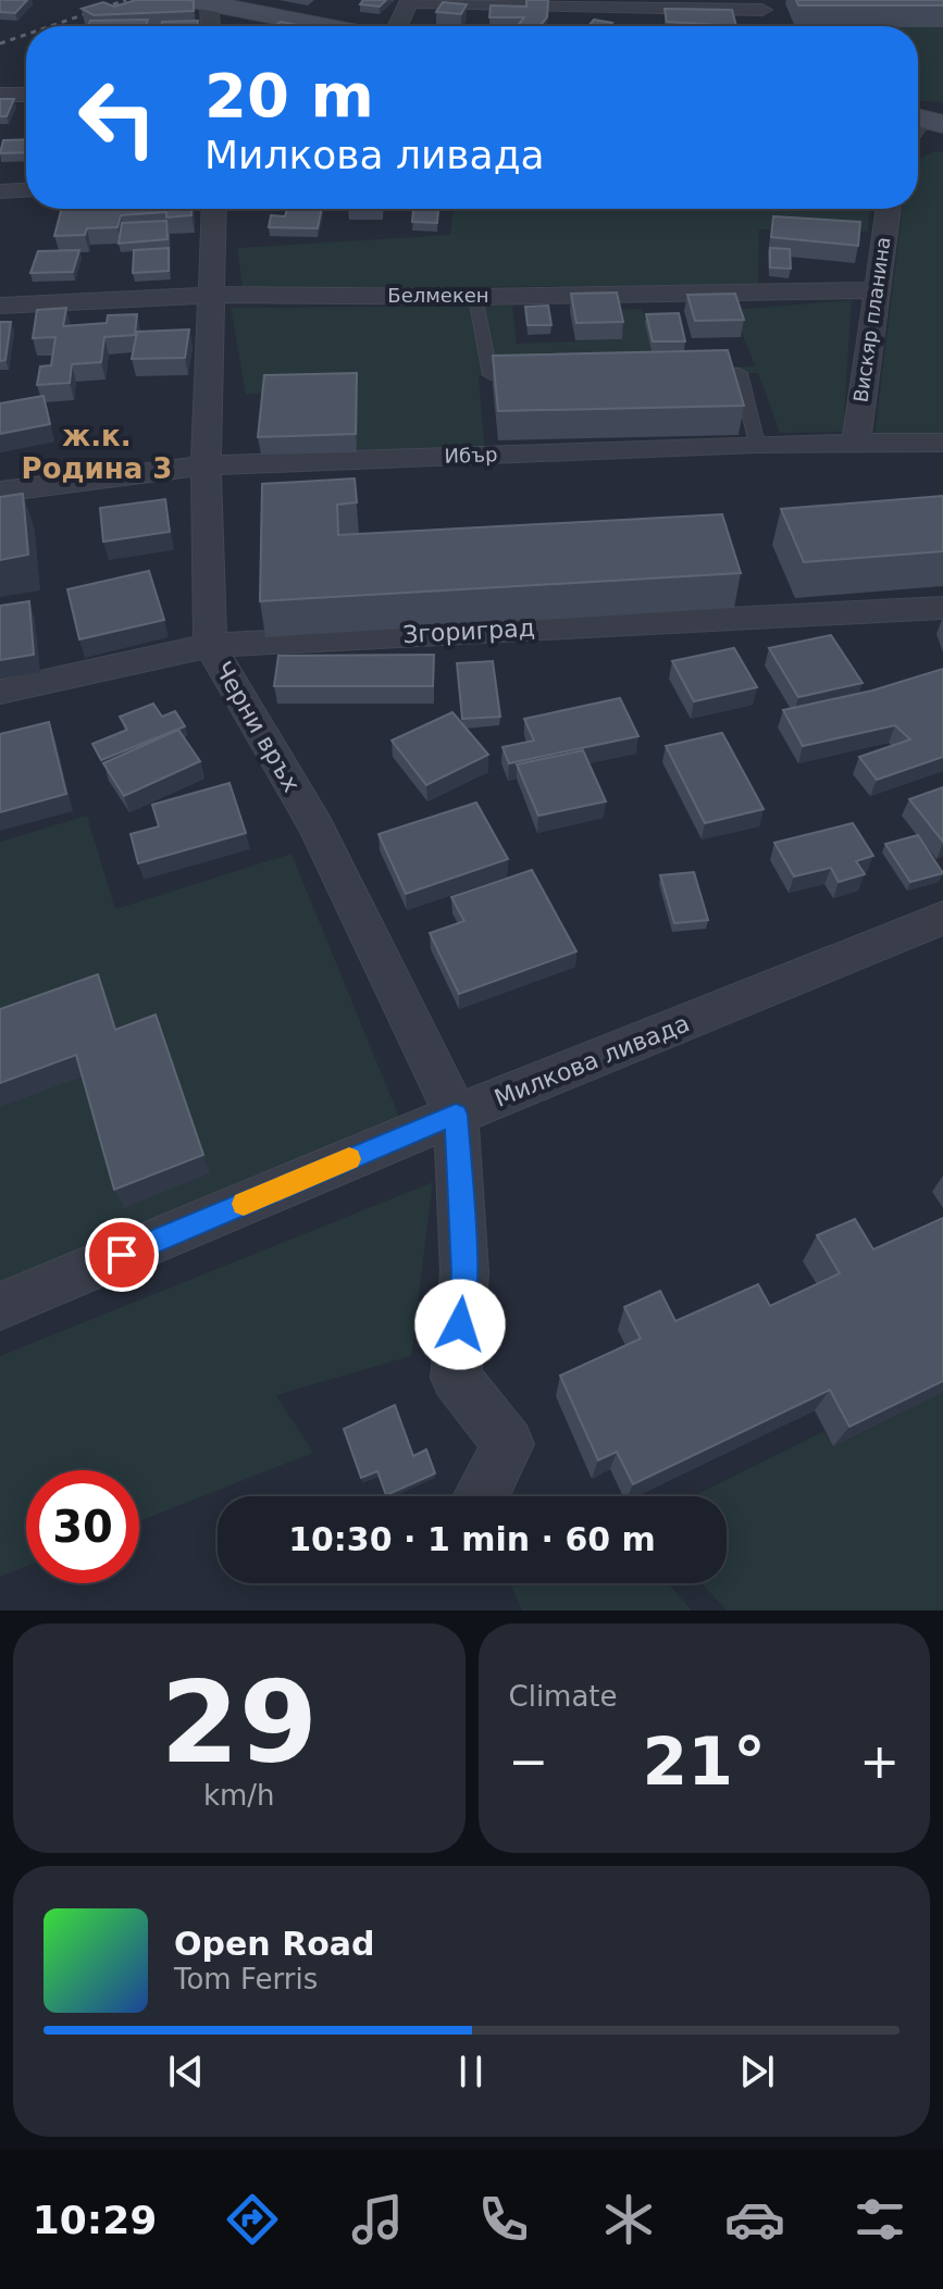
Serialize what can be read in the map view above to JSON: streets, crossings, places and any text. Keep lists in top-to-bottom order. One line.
{"streets":{"street":["Белмекен","Вискяр планина","Ибър","Згориград","Черни връх","Милкова ливада"]},"crossings":[["Белмекен","Вискяр планина"],["Белмекен","Черни връх"],["Вискяр планина","Ибър"],["Ибър","Черни връх"],["Згориград","Черни връх"],["Черни връх","Милкова ливада"]],"districts":["ж.к. Родина 3"],"page":{"turn":["20 m","Милкова ливада"],"limit":"30","trip":"10:30 · 1 min · 60 m","tile":[["29","km/h"],"Climate"],"heat":["−","21°","+"],"song":["Open Road","Tom Ferris"],"tabs":"10:29"}}
